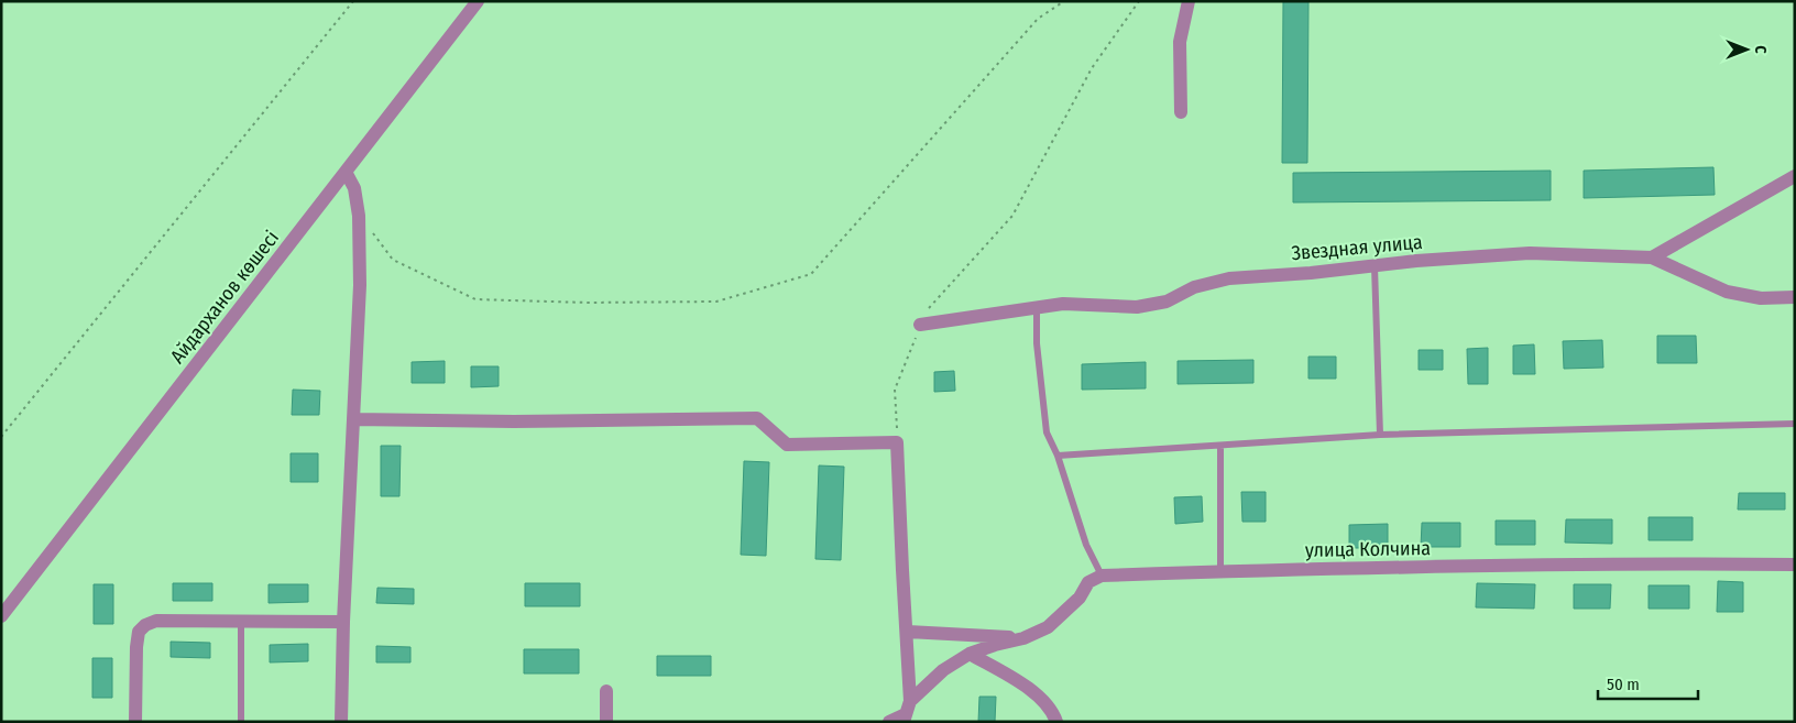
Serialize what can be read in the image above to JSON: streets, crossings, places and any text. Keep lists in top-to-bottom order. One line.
{"streets":{"street":["Звездная улица","Айдарханов көшесі","улица Колчина"]},"scale_bar":"50 m","north":"right"}
